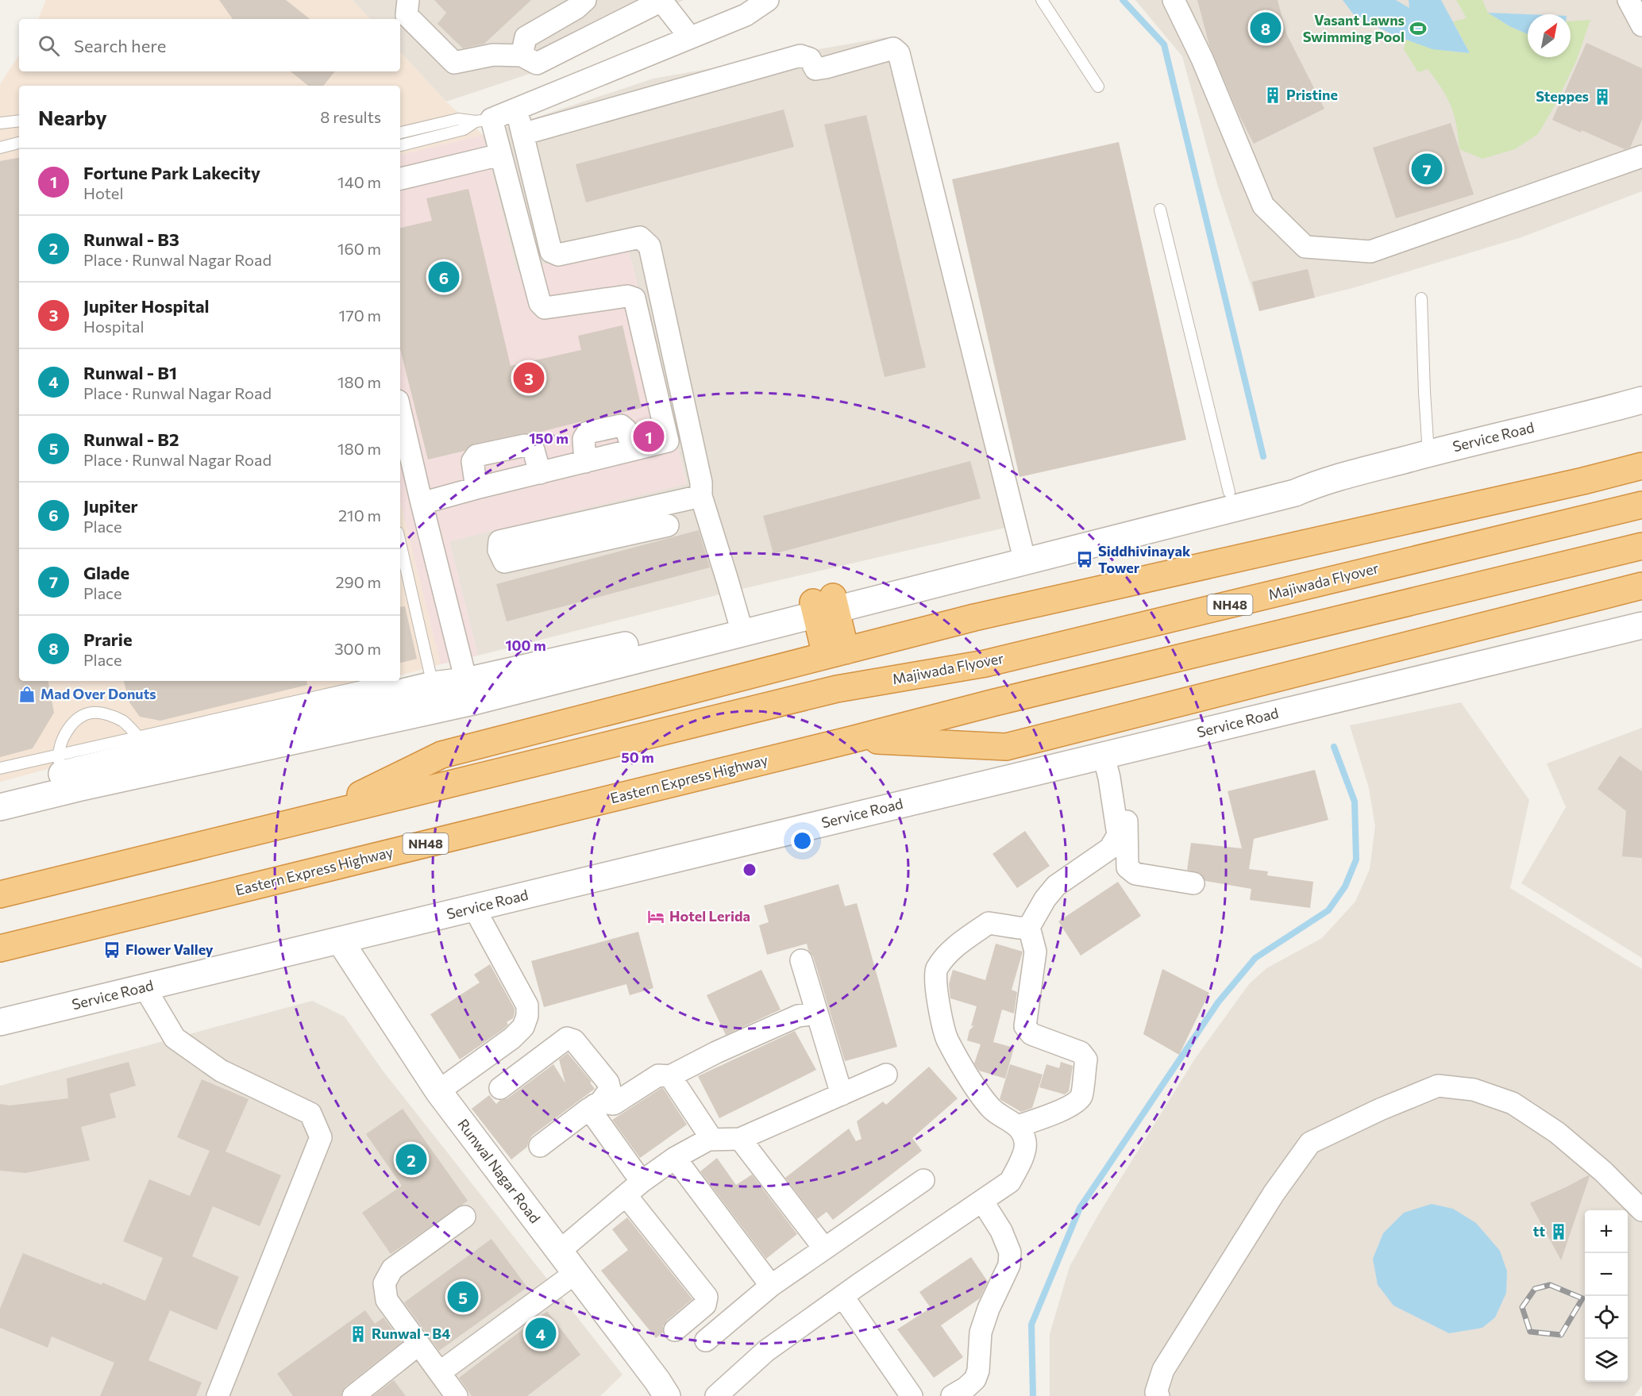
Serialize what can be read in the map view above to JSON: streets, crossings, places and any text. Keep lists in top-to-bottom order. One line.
{"streets":{"highway":["Majiwada Flyover","NH48","Eastern Express Highway"],"street":["Service Road","Runwal Nagar Road"]},"crossings":[["Service Road","Runwal Nagar Road"],["Majiwada Flyover","NH48"],["NH48","Eastern Express Highway"]],"places":{"sports":["Vasant Lawns Swimming Pool"],"building":["Pristine","Steppes","tt","Runwal - B4"],"bus stop":["Siddhivinayak Tower","Flower Valley"],"shop":["Mad Over Donuts"],"hotel":["Hotel Lerida"]},"north":"top right","page":{"pins":["8","7","6","3","1","2","5","4"],"search":"Search here","heading":["Nearby","8 results"],"list":[{"mark":"1","name":"Fortune Park Lakecity","note":"Hotel","value":"140 m"},{"mark":"2","name":"Runwal - B3","note":"Place · Runwal Nagar Road","value":"160 m"},{"mark":"3","name":"Jupiter Hospital","note":"Hospital","value":"170 m"},{"mark":"4","name":"Runwal - B1","note":"Place · Runwal Nagar Road","value":"180 m"},{"mark":"5","name":"Runwal - B2","note":"Place · Runwal Nagar Road","value":"180 m"},{"mark":"6","name":"Jupiter","note":"Place","value":"210 m"},{"mark":"7","name":"Glade","note":"Place","value":"290 m"},{"mark":"8","name":"Prarie","note":"Place","value":"300 m"}],"map_buttons":["+","−"]},"rings":["150 m","100 m","50 m"]}
